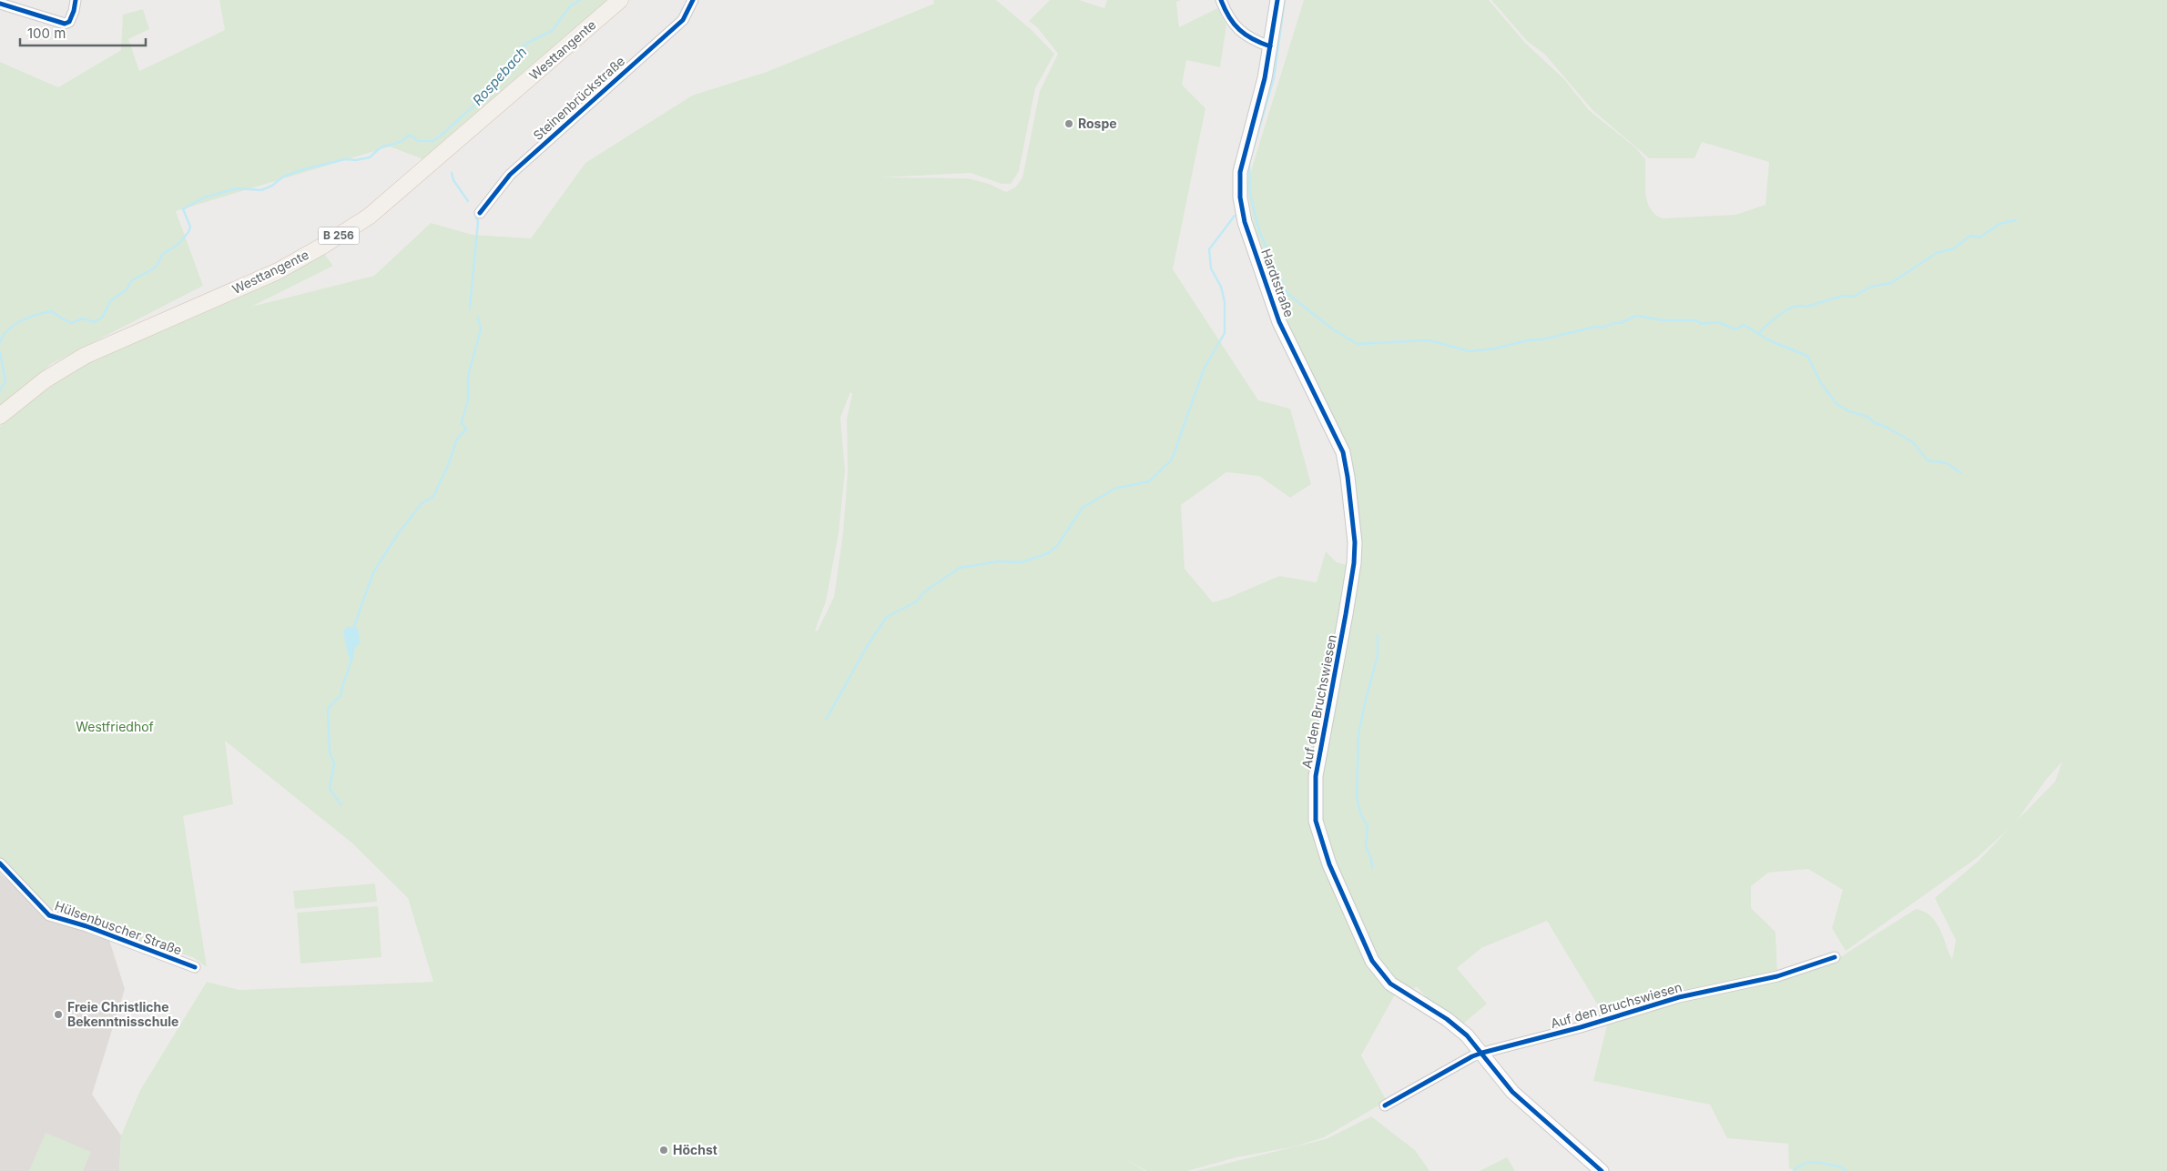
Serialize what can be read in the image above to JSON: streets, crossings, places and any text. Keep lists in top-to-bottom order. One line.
{"streets":{"main road":["Westtangente","B 256"],"street":["Steinenbrückstraße","Hardtstraße","Auf den Bruchswiesen","Hülsenbuscher Straße"]},"crossings":[["Hardtstraße","Auf den Bruchswiesen"]],"water":["Rospebach"],"parks":["Westfriedhof"],"places":["Rospe","Freie Christliche Bekenntnisschule","Höchst"],"scale_bar":"100 m"}
